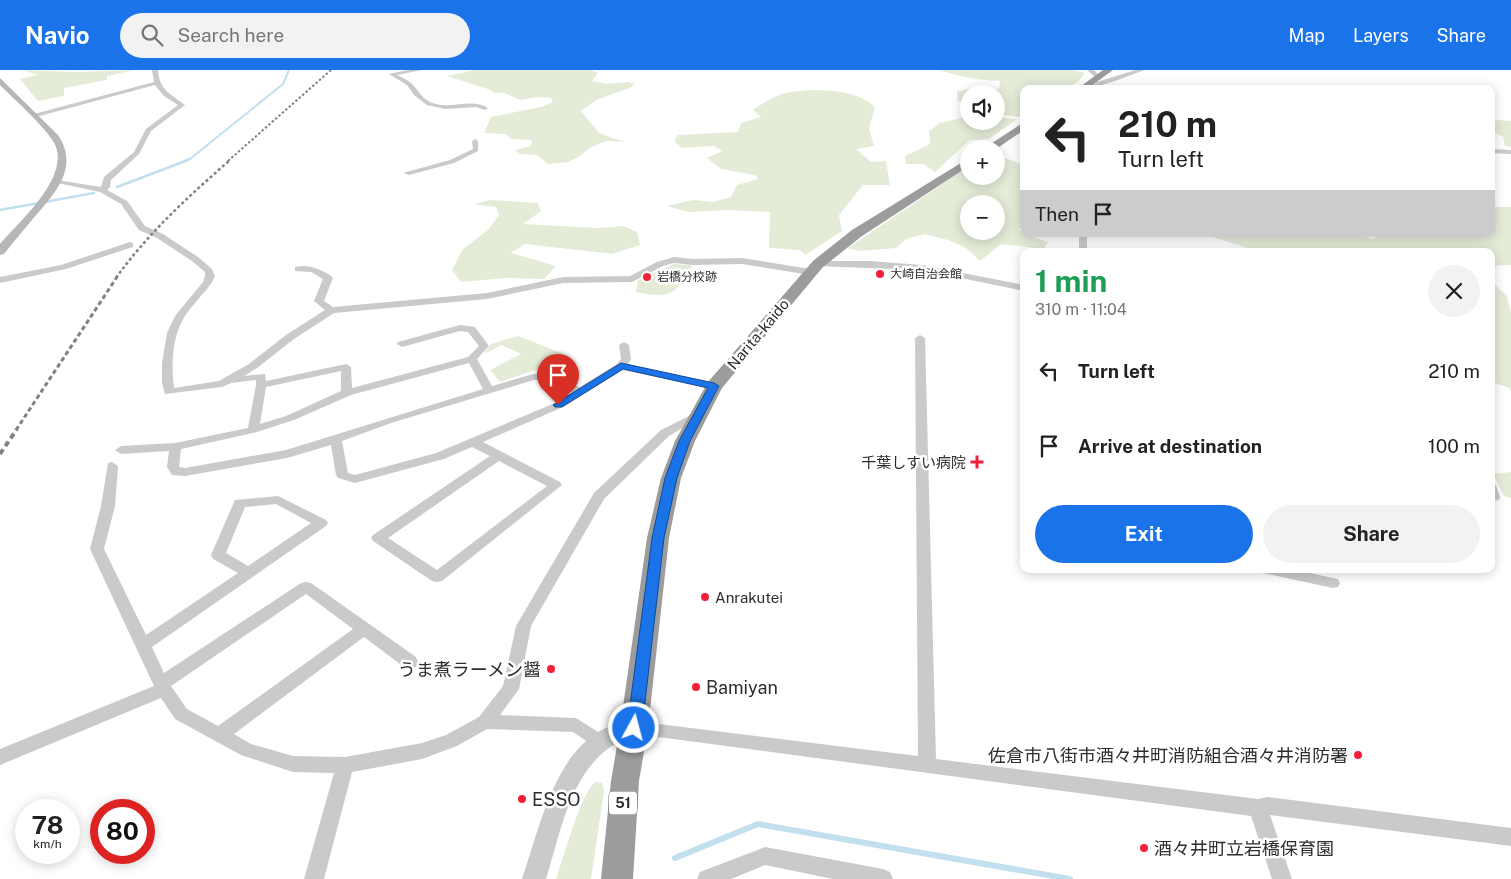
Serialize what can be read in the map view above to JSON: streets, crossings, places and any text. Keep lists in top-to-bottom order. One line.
{"streets":{"highway":["Narita-kaido","51"]},"places":{"other":["大崎自治会館","岩橋分校跡","Anrakutei","うま煮ラーメン醤","Bamiyan","佐倉市八街市酒々井町消防組合酒々井消防署","ESSO","酒々井町立岩橋保育園"],"health":["千葉しすい病院"]},"page":{"header":"Navio","search":"Search here","nav":["Map","Layers","Share"],"map_buttons":["+","−"],"turn":["210 m","Turn left"],"then":"Then","heading":["1 min","310 m · 11:04"],"list":[{"name":"Turn left","value":"210 m"},{"name":"Arrive at destination","value":"100 m"}],"buttons":["Exit","Share"],"speed":"78 km/h","limit":"80"}}
